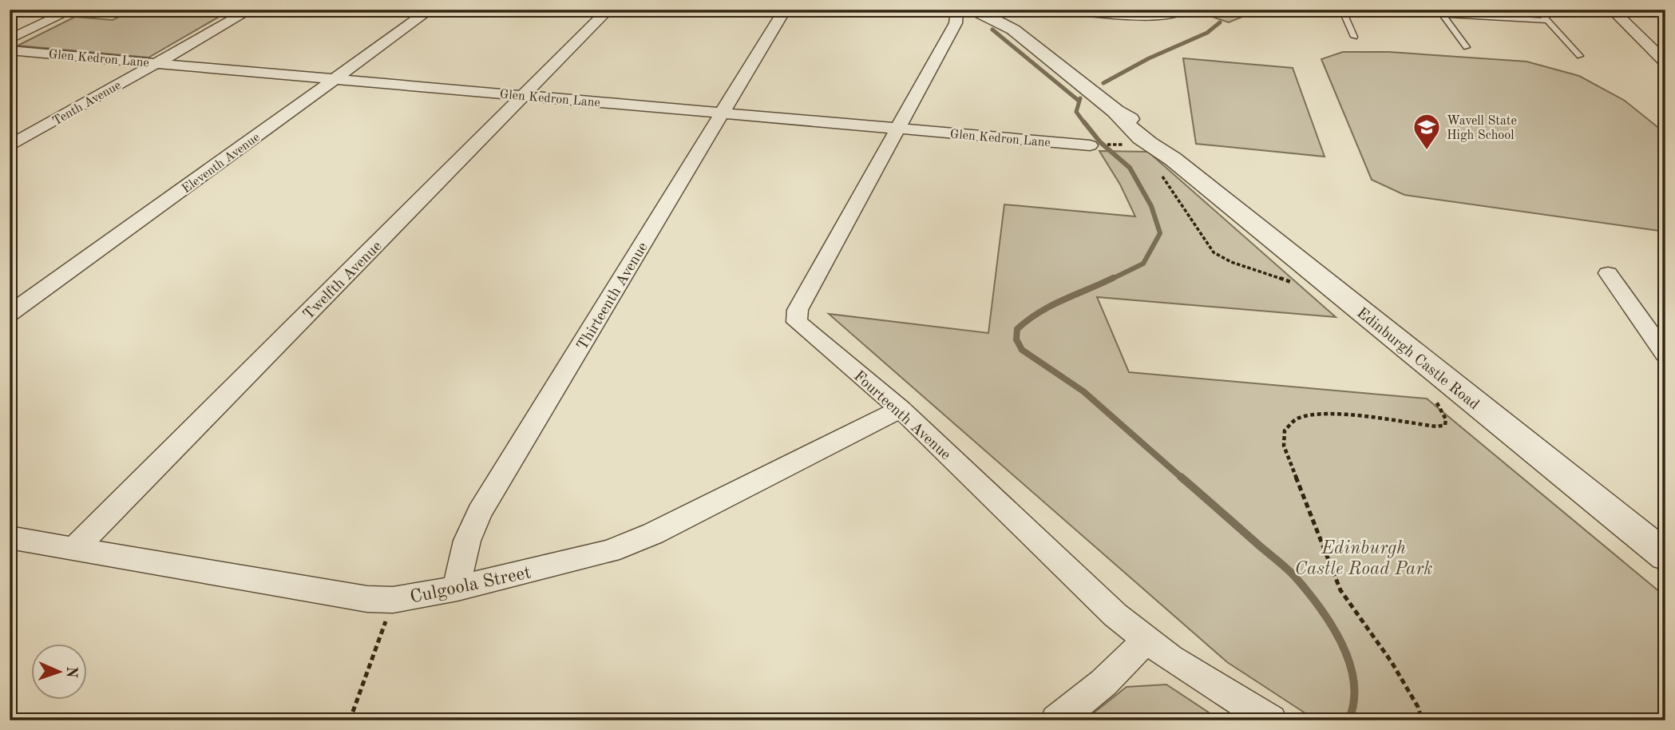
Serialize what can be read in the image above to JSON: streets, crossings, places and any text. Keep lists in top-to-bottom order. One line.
{"streets":{"street":["Glen Kedron Lane","Tenth Avenue","Eleventh Avenue","Twelfth Avenue","Thirteenth Avenue","Edinburgh Castle Road","Fourteenth Avenue","Culgoola Street"]},"crossings":[["Glen Kedron Lane","Tenth Avenue"],["Glen Kedron Lane","Eleventh Avenue"],["Glen Kedron Lane","Twelfth Avenue"],["Glen Kedron Lane","Thirteenth Avenue"],["Glen Kedron Lane","Fourteenth Avenue"],["Twelfth Avenue","Culgoola Street"],["Thirteenth Avenue","Culgoola Street"],["Edinburgh Castle Road","Fourteenth Avenue"],["Fourteenth Avenue","Culgoola Street"]],"parks":["Edinburgh Castle Road Park"],"places":{"school or university":["Wavell State High School"]},"north":"right"}
